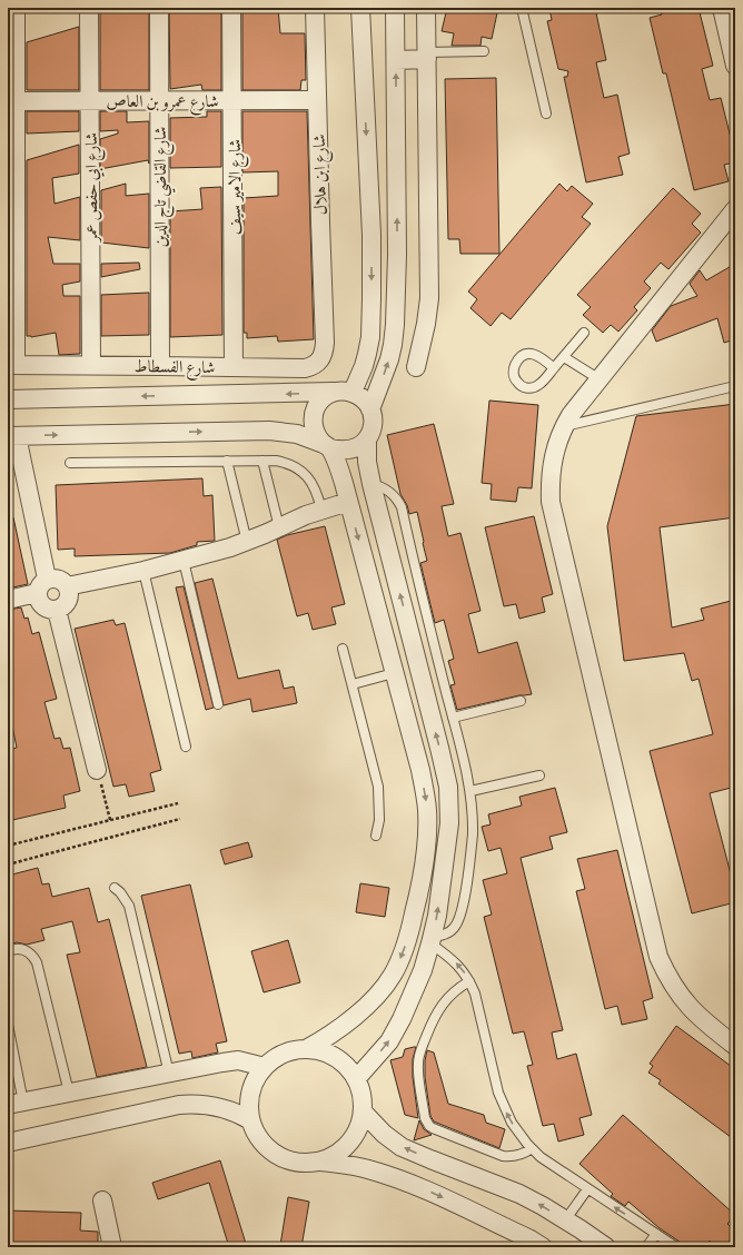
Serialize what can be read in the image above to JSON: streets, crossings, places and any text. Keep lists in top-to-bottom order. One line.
{"streets":{"street":["شارع عمرو بن العاص","شارع ابن هلال","شارع ابي حفص عمر","شارع القاضي تاج الدين","شارع الامير سيف","شارع الفسطاط"]},"crossings":[["شارع عمرو بن العاص","شارع ابن هلال"],["شارع عمرو بن العاص","شارع ابي حفص عمر"],["شارع عمرو بن العاص","شارع القاضي تاج الدين"],["شارع عمرو بن العاص","شارع الامير سيف"],["شارع ابن هلال","شارع الفسطاط"],["شارع ابي حفص عمر","شارع الفسطاط"],["شارع القاضي تاج الدين","شارع الفسطاط"],["شارع الامير سيف","شارع الفسطاط"]]}
